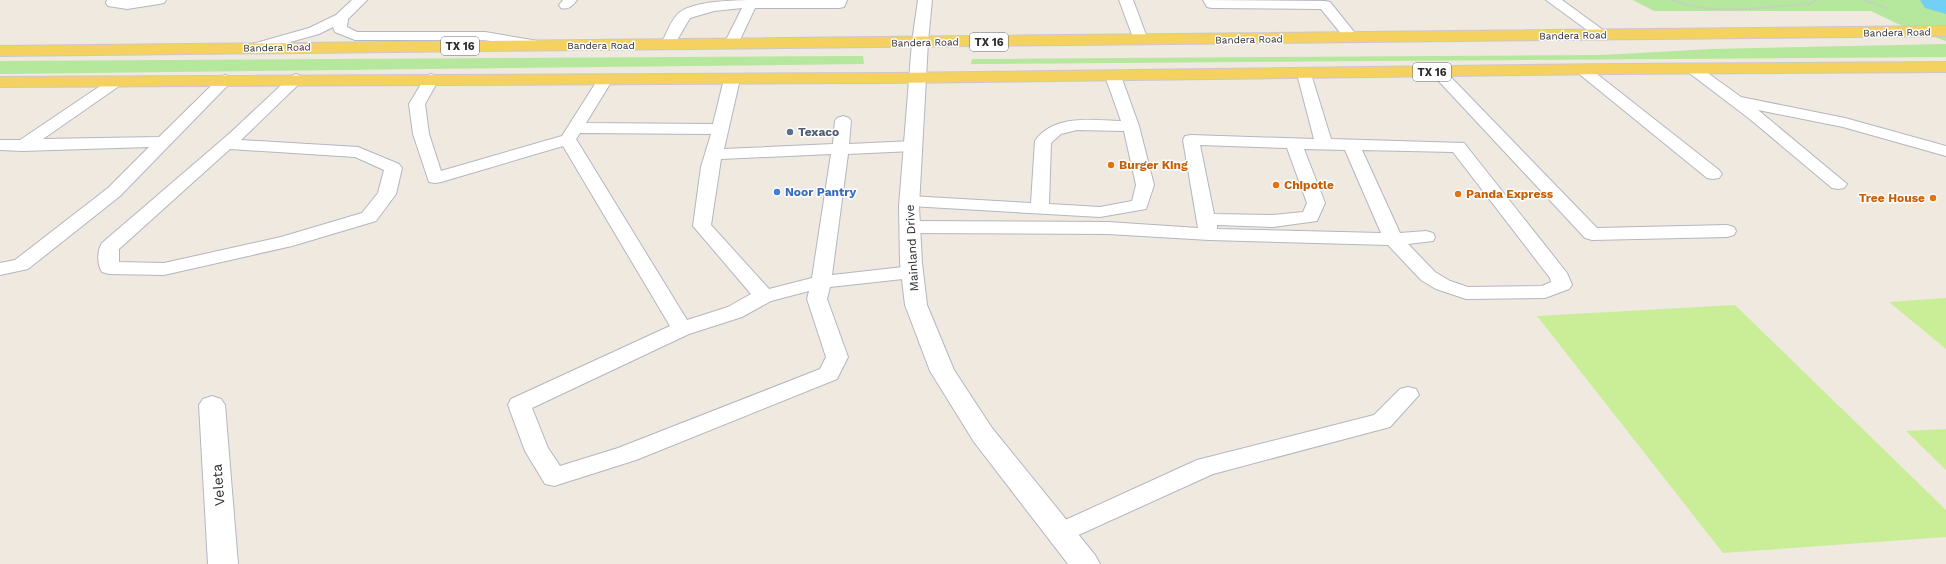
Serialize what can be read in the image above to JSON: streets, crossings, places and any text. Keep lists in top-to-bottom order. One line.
{"streets":{"main road":["Bandera Road","TX 16","Mainland Drive","Veleta"]},"crossings":[["Bandera Road","Mainland Drive"],["TX 16","Mainland Drive"]],"places":["Texaco","Burger King","Chipotle","Noor Pantry","Panda Express","Tree House"]}
